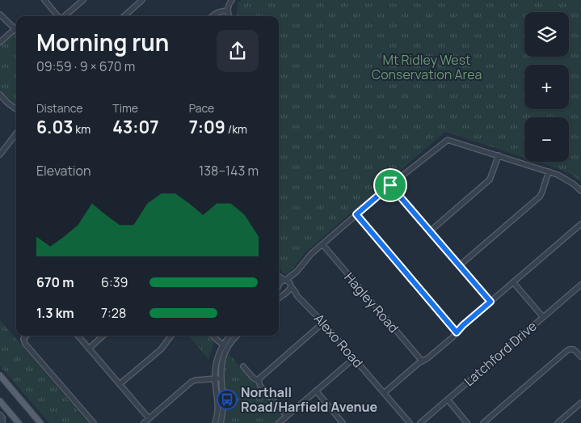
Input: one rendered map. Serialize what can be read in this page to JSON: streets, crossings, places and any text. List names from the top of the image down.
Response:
{
  "streets": {
    "street": ["Hagley Road", "Alexo Road", "Latchford Drive"]
  },
  "parks": ["Mt Ridley West Conservation Area"],
  "places": {
    "bus stop": ["Northall Road/Harfield Avenue"]
  },
  "page": {
    "map_buttons": ["+", "−"],
    "heading": ["Morning run", "09:59 · 9 × 670 m"],
    "stats": [
      ["Distance", "6.03 km"],
      ["Time", "43:07"],
      ["Pace", "7:09 /km"]
    ],
    "chart": ["Elevation", "138–143 m"],
    "list": [
      {
        "name": "670 m",
        "note": "6:39"
      },
      {
        "name": "1.3 km",
        "note": "7:28"
      }
    ]
  }
}
